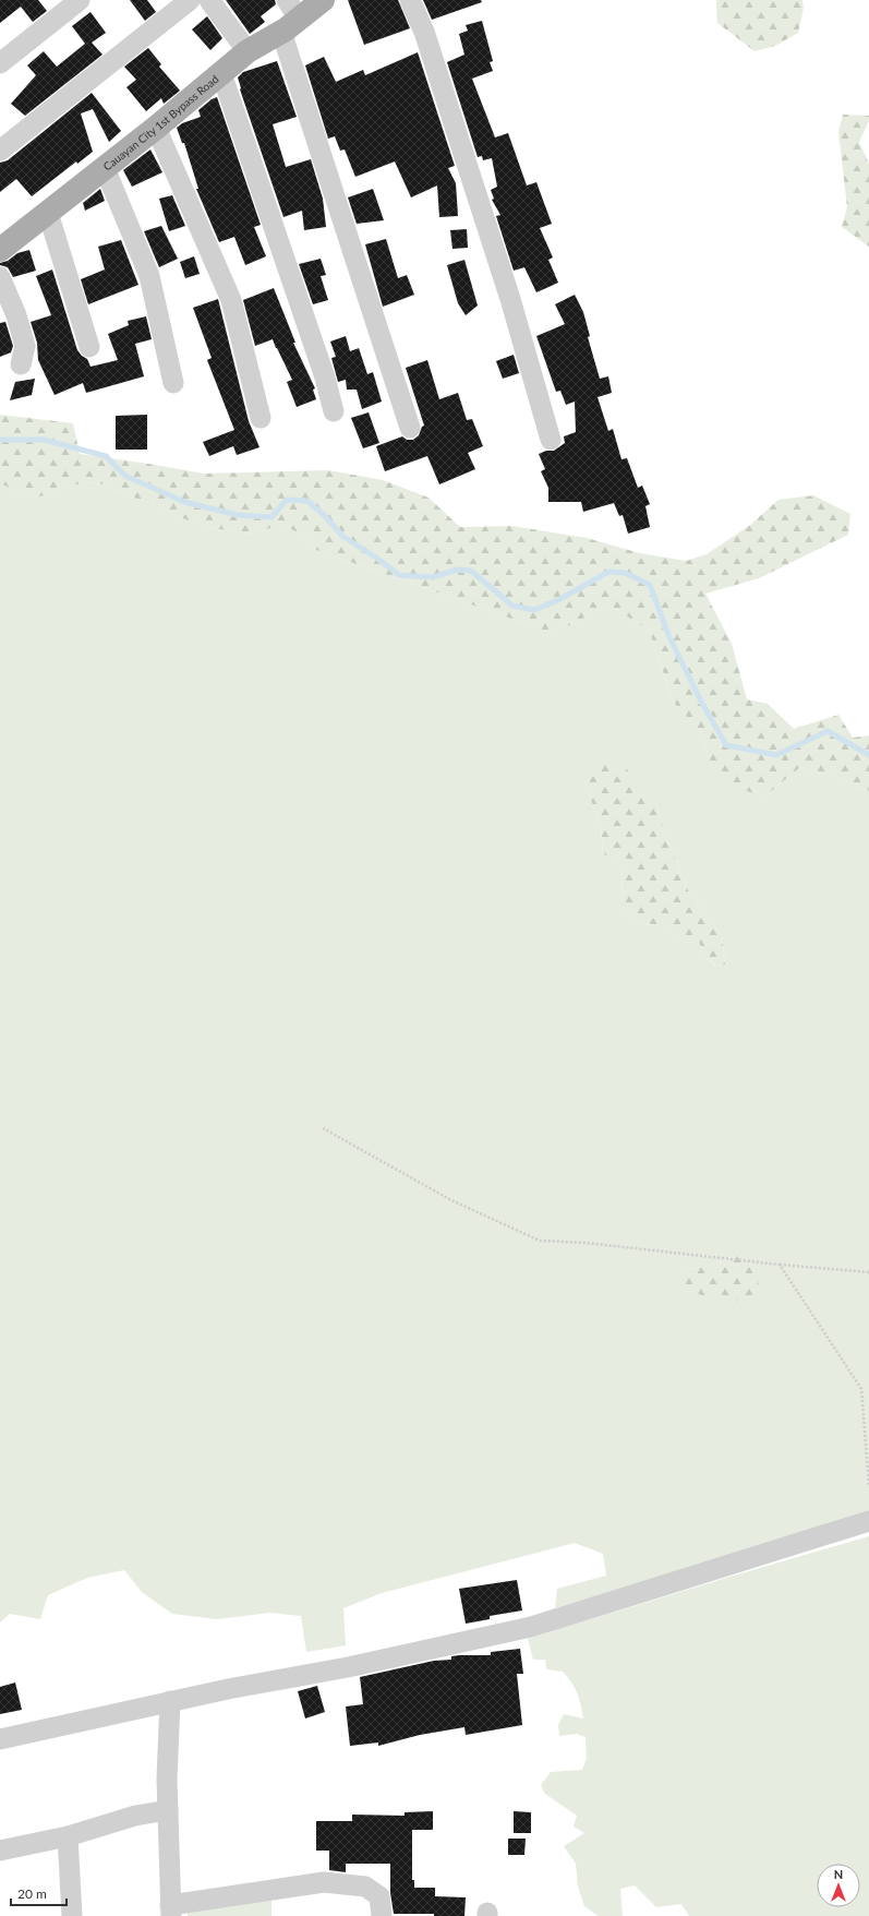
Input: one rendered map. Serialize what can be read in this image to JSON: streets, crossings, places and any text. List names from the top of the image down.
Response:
{
  "streets": {
    "main road": ["Cauayan City 1st Bypass Road"]
  },
  "scale_bar": "20 m",
  "north": "top"
}
